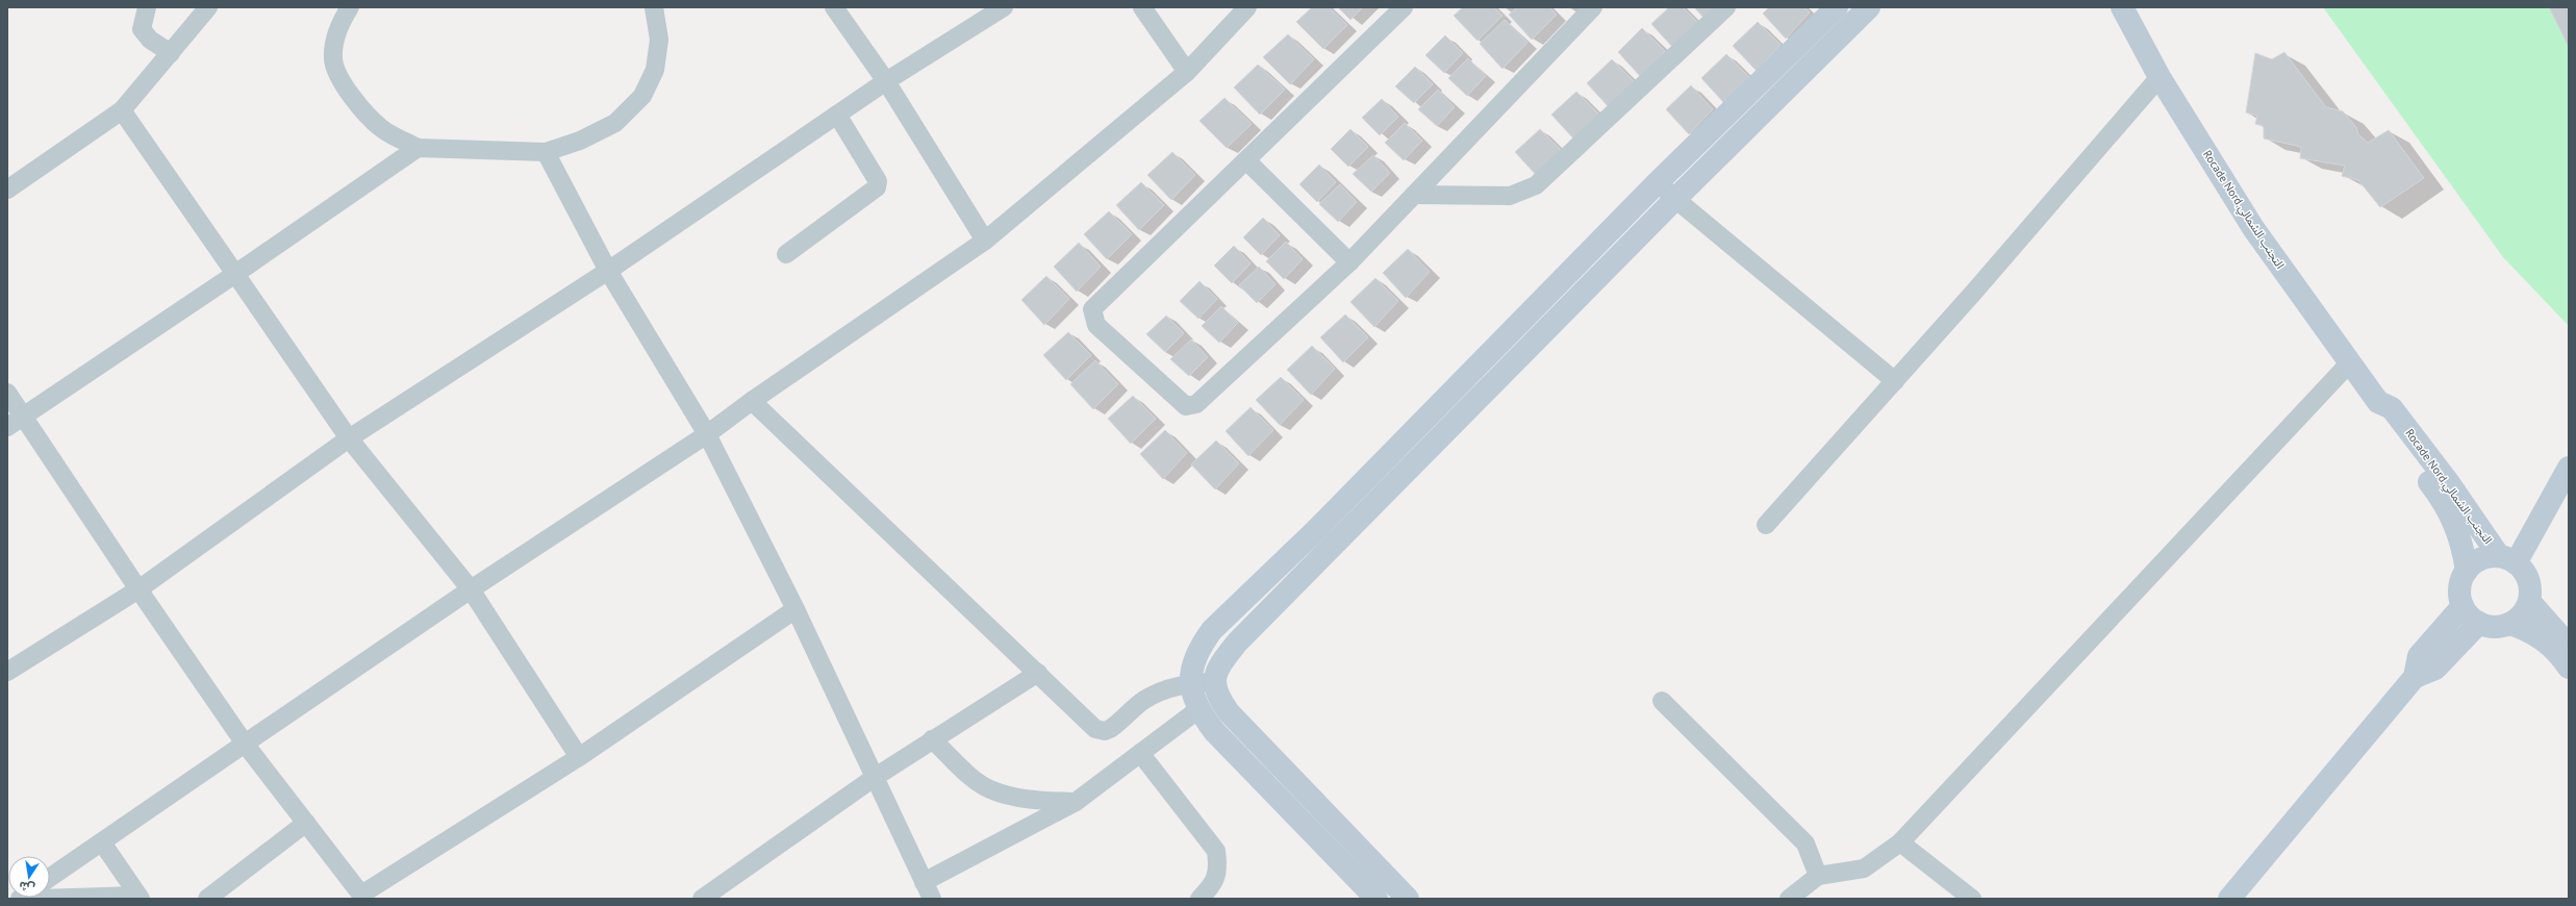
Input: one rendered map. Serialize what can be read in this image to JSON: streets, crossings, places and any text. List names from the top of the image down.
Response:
{
  "streets": {
    "street": ["Rocade Nord,التجنب الشمالي"]
  },
  "north": "bottom"
}
